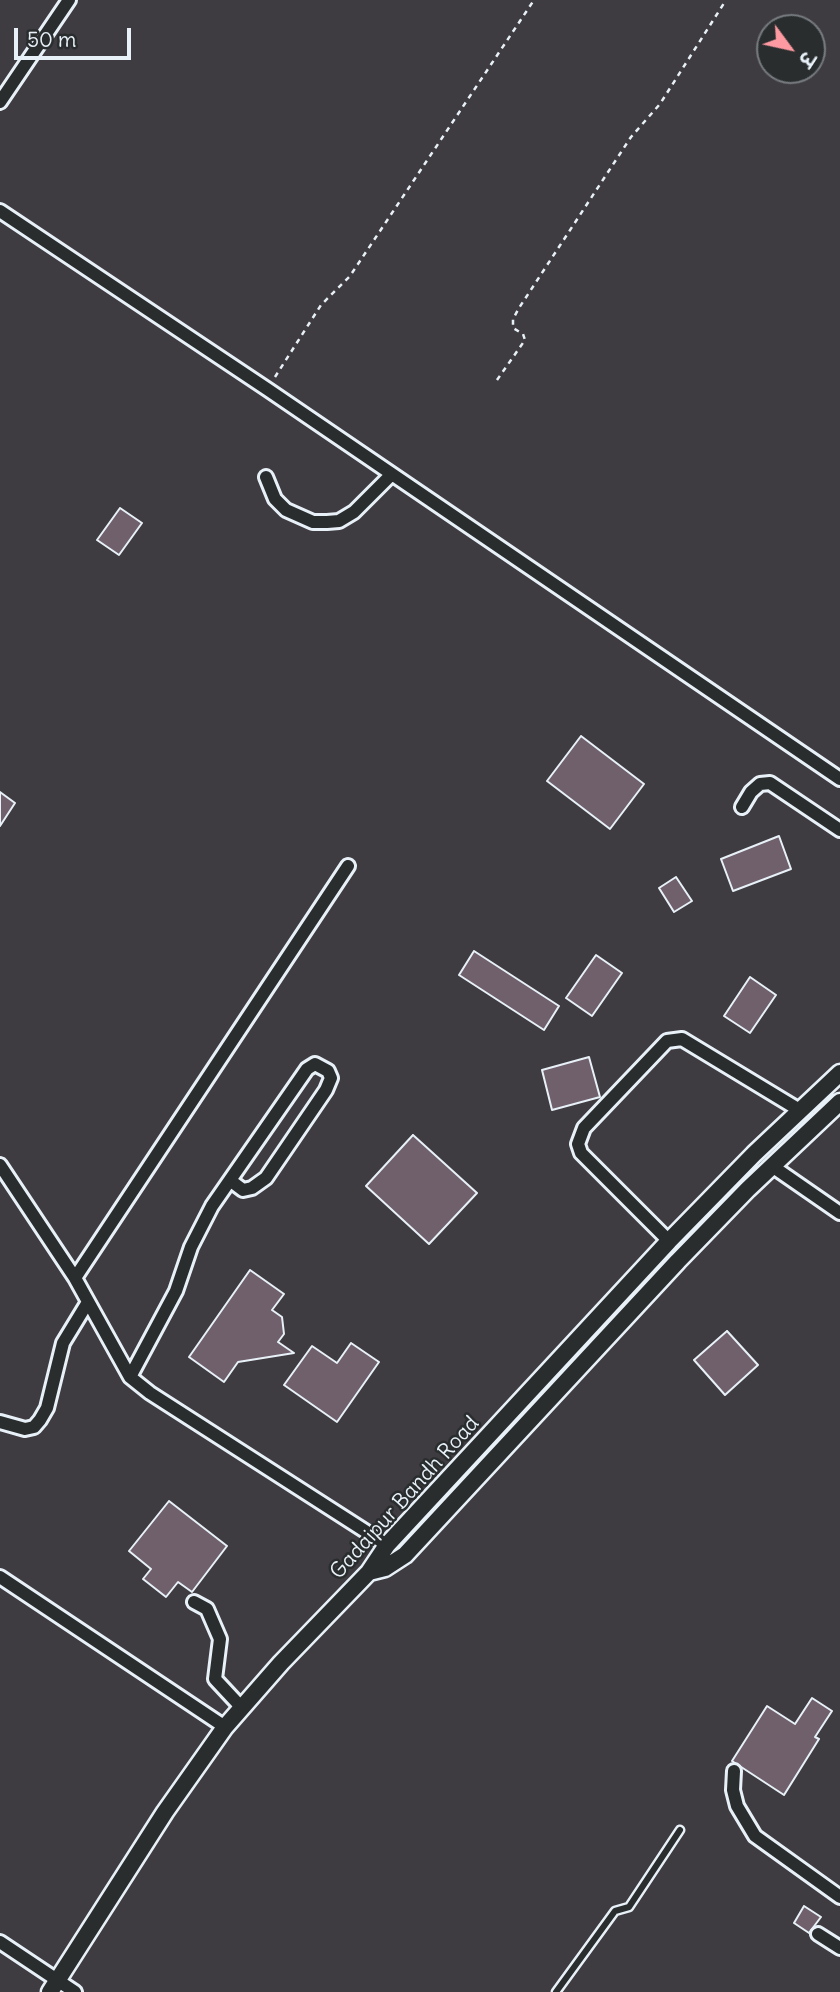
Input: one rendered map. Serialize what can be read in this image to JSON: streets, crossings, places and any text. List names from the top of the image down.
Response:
{
  "streets": {
    "street": ["Gadaipur Bandh Road"]
  },
  "scale_bar": "50 m",
  "north": "bottom right"
}
